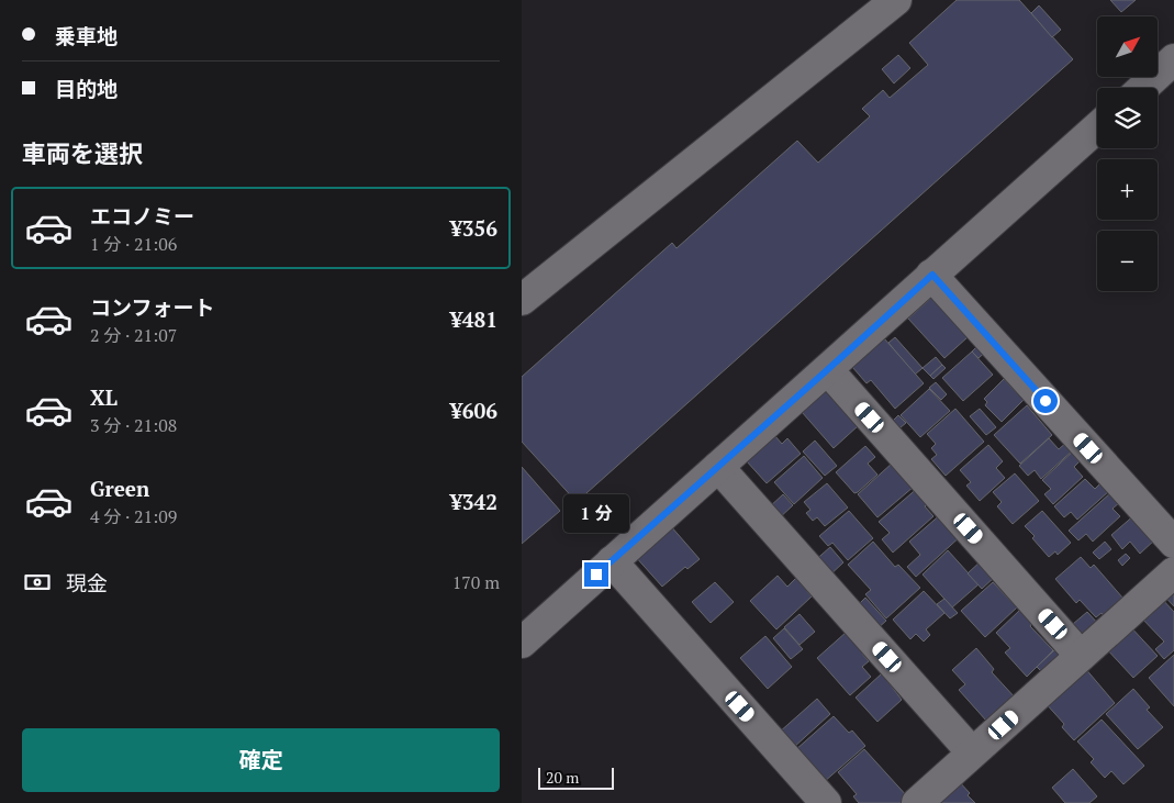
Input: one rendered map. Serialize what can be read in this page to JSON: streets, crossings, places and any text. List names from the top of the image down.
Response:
{
  "scale_bar": "20 m",
  "north": "top right",
  "page": {
    "banner": ["乗車地", "目的地"],
    "map_buttons": ["+", "−"],
    "heading": "車両を選択",
    "list": [
      {
        "name": "エコノミー",
        "note": "1 分 · 21:06",
        "value": "¥356"
      },
      {
        "name": "コンフォート",
        "note": "2 分 · 21:07",
        "value": "¥481"
      },
      {
        "name": "XL",
        "note": "3 分 · 21:08",
        "value": "¥606"
      },
      {
        "name": "Green",
        "note": "4 分 · 21:09",
        "value": "¥342"
      }
    ],
    "bubble": "1 分",
    "pay": ["現金", "170 m"],
    "buttons": "確定",
    "scale": "20 m"
  }
}
